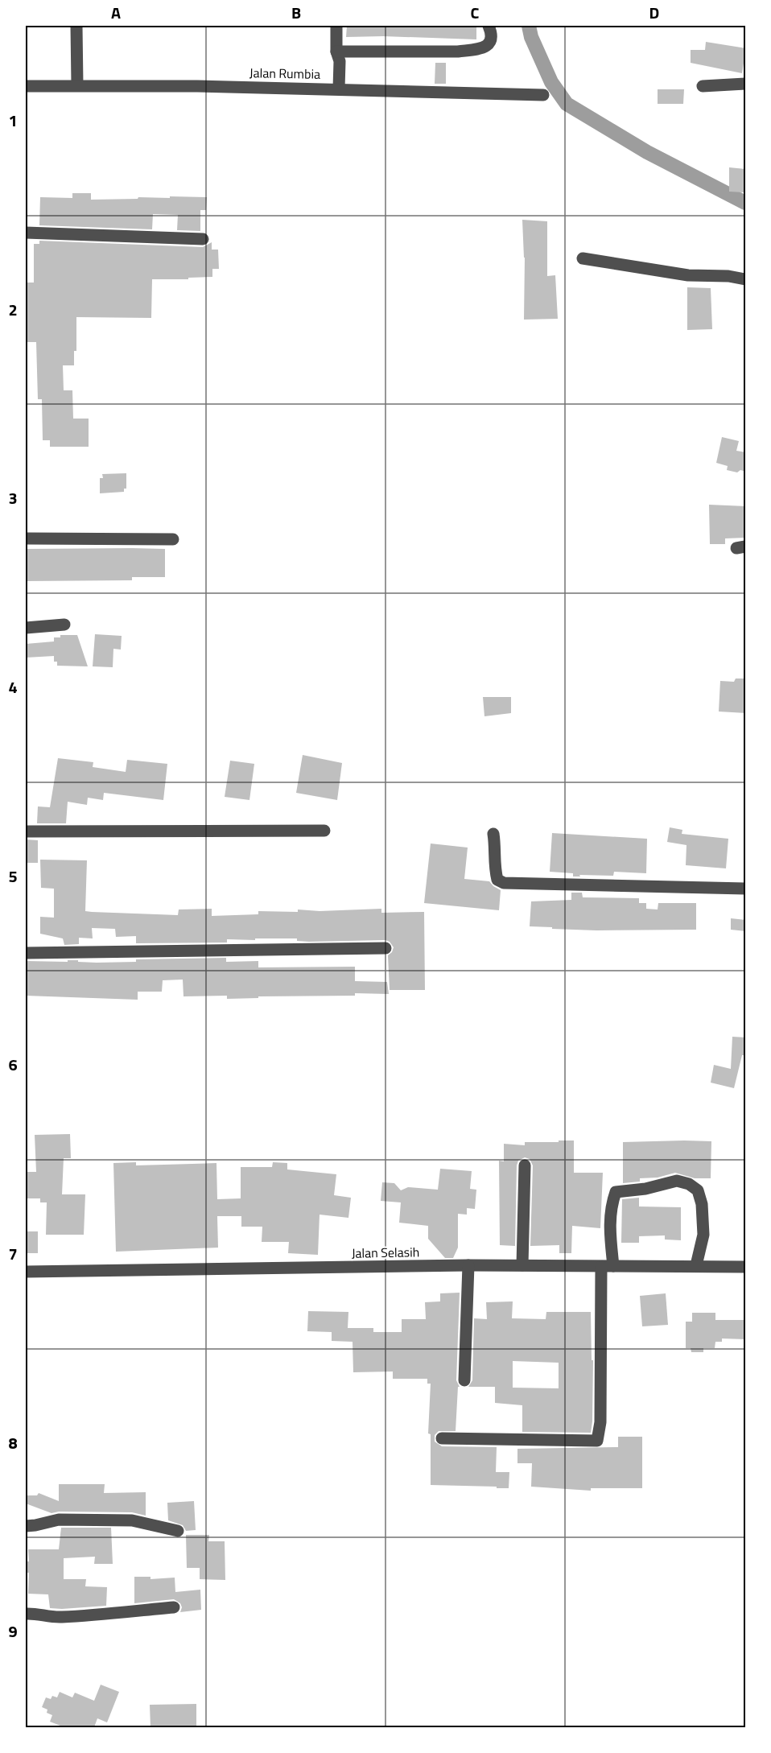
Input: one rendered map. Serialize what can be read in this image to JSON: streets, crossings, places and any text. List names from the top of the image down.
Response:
{
  "streets": {
    "street": ["Jalan Rumbia", "Jalan Selasih"]
  },
  "grid": {
    "columns": [
      "A",
      "B",
      "C",
      "D"
    ],
    "rows": [
      "1",
      "2",
      "3",
      "4",
      "5",
      "6",
      "7",
      "8",
      "9"
    ]
  }
}
